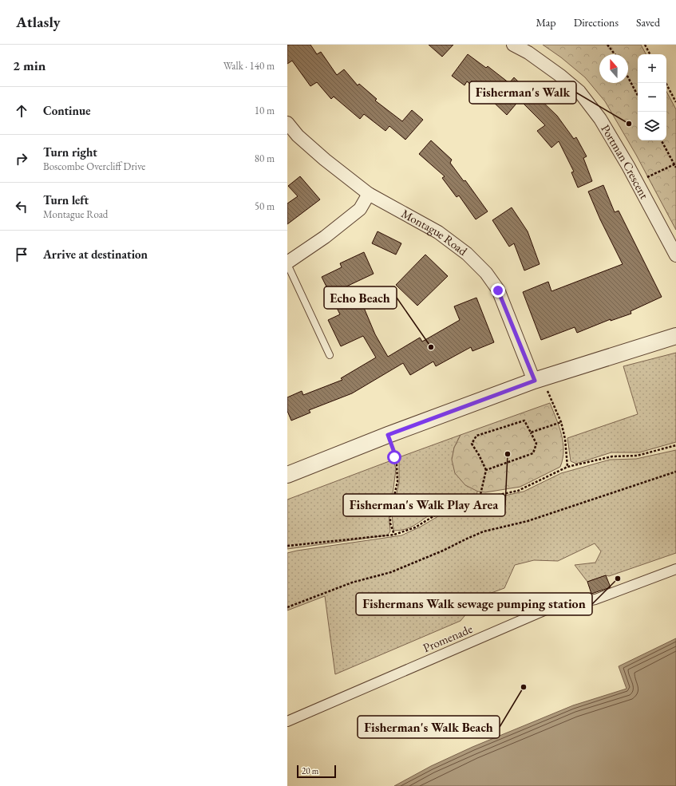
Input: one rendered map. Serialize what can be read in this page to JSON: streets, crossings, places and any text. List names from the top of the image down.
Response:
{
  "streets": {
    "street": ["Portman Crescent", "Montague Road", "Promenade"]
  },
  "places": [
    "Fisherman's Walk",
    "Echo Beach",
    "Fisherman's Walk Play Area",
    "Fishermans Walk sewage pumping station",
    "Fisherman's Walk Beach"
  ],
  "scale_bar": "20 m",
  "north": "top",
  "page": {
    "header": "Atlasly",
    "nav": ["Map", "Directions", "Saved"],
    "heading": ["2 min", "Walk · 140 m"],
    "map_buttons": ["+", "−"],
    "list": [
      ["Continue", "10 m"],
      ["Turn right", "Boscombe Overcliff Drive", "80 m"],
      ["Turn left", "Montague Road", "50 m"],
      "Arrive at destination"
    ],
    "scale": "20 m"
  }
}
